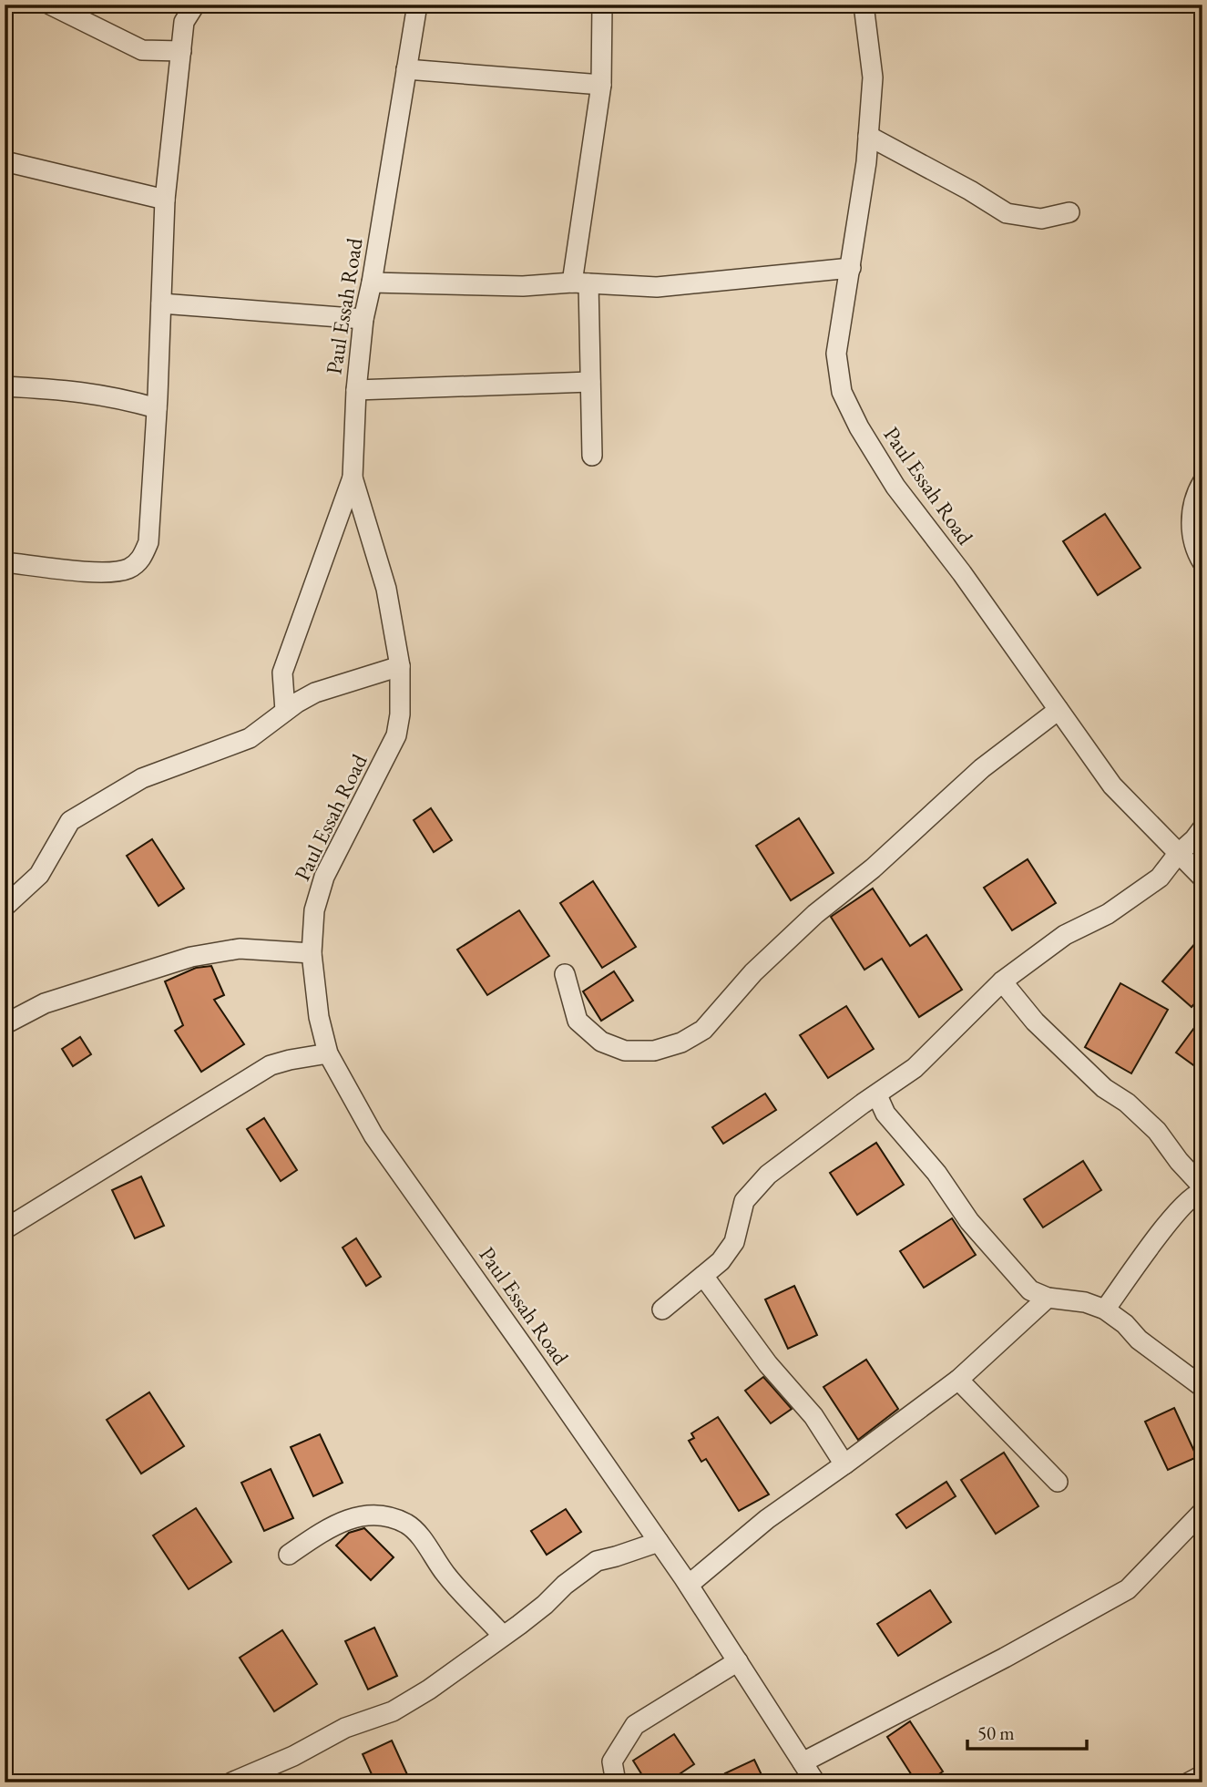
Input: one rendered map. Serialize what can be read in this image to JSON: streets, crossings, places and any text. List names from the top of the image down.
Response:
{
  "streets": {
    "street": ["Paul Essah Road"]
  },
  "scale_bar": "50 m"
}
